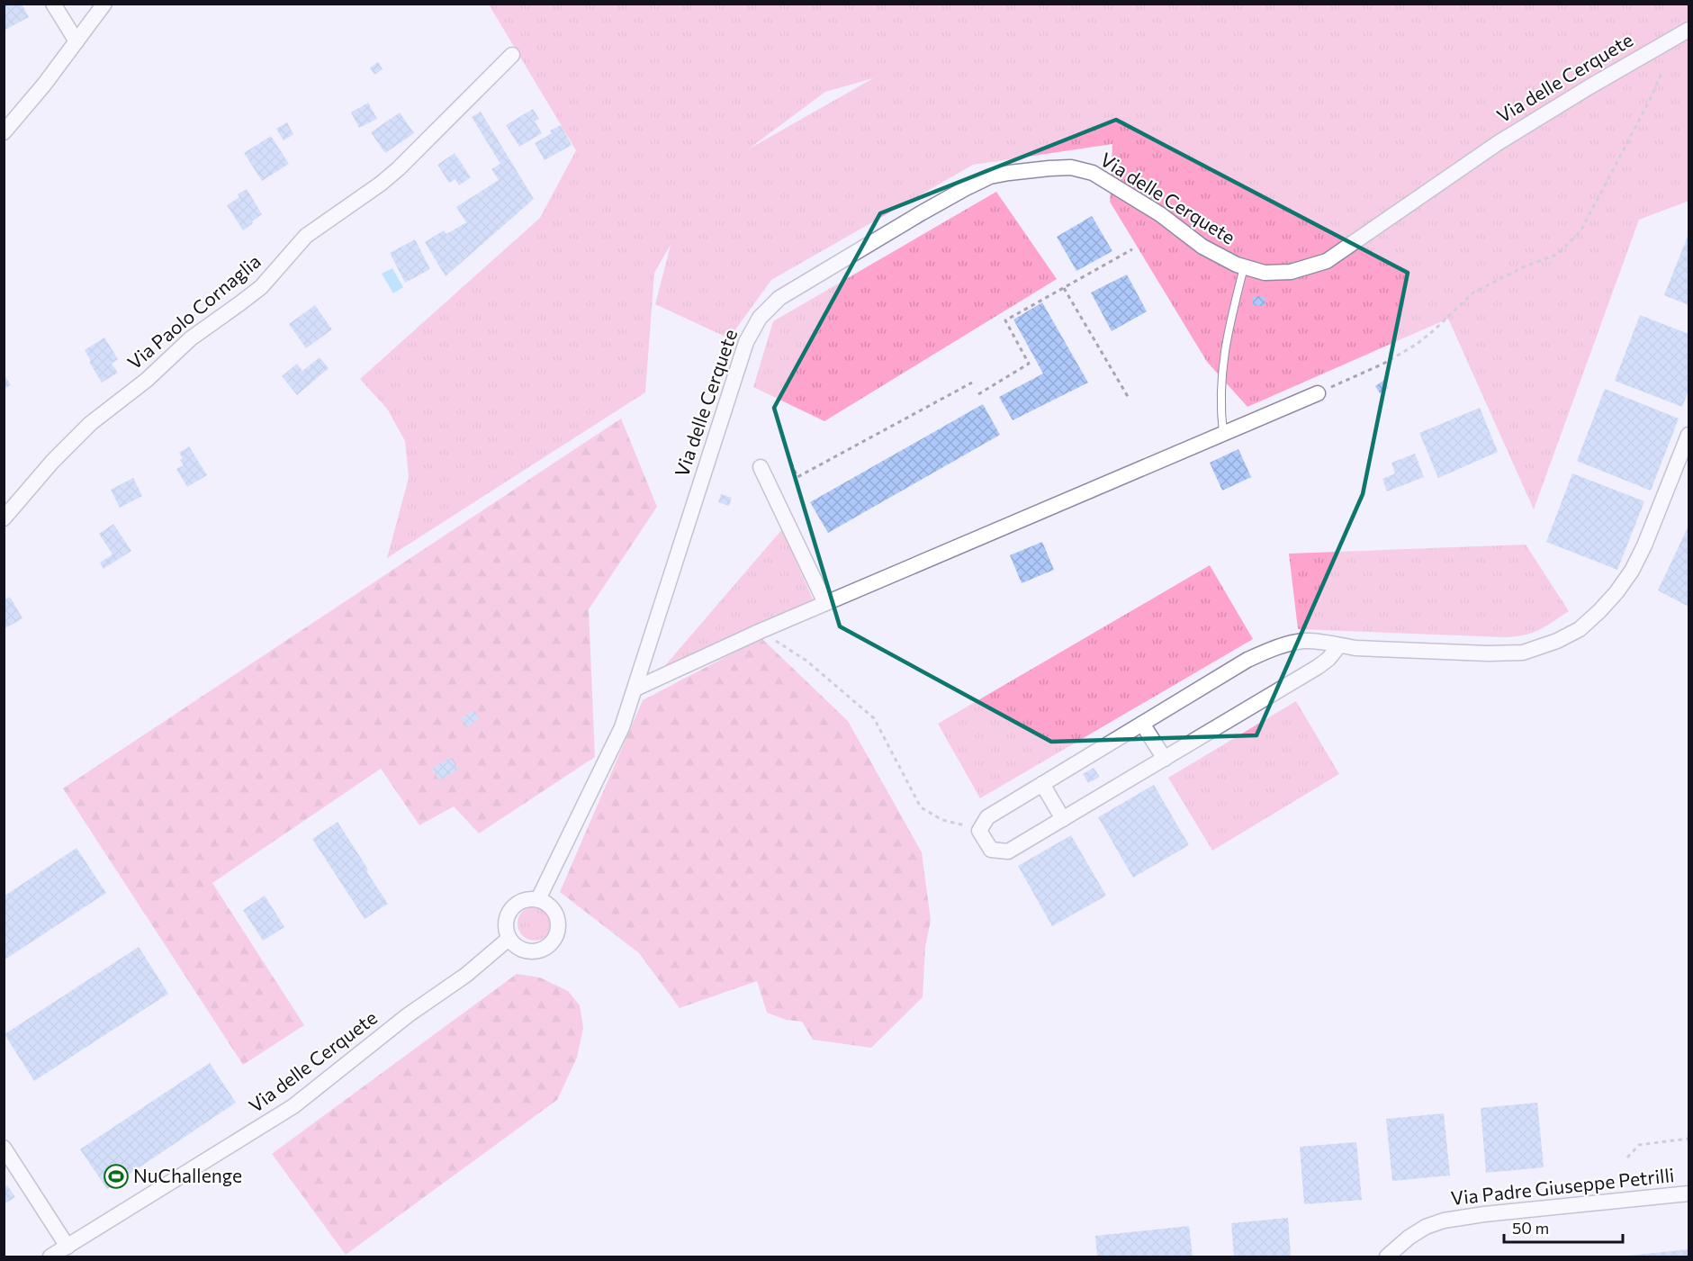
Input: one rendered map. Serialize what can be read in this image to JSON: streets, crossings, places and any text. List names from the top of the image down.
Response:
{
  "streets": {
    "street": ["Via delle Cerquete", "Via Paolo Cornaglia", "Via Padre Giuseppe Petrilli"]
  },
  "places": {
    "sports": ["NuChallenge"]
  },
  "scale_bar": "50 m"
}
